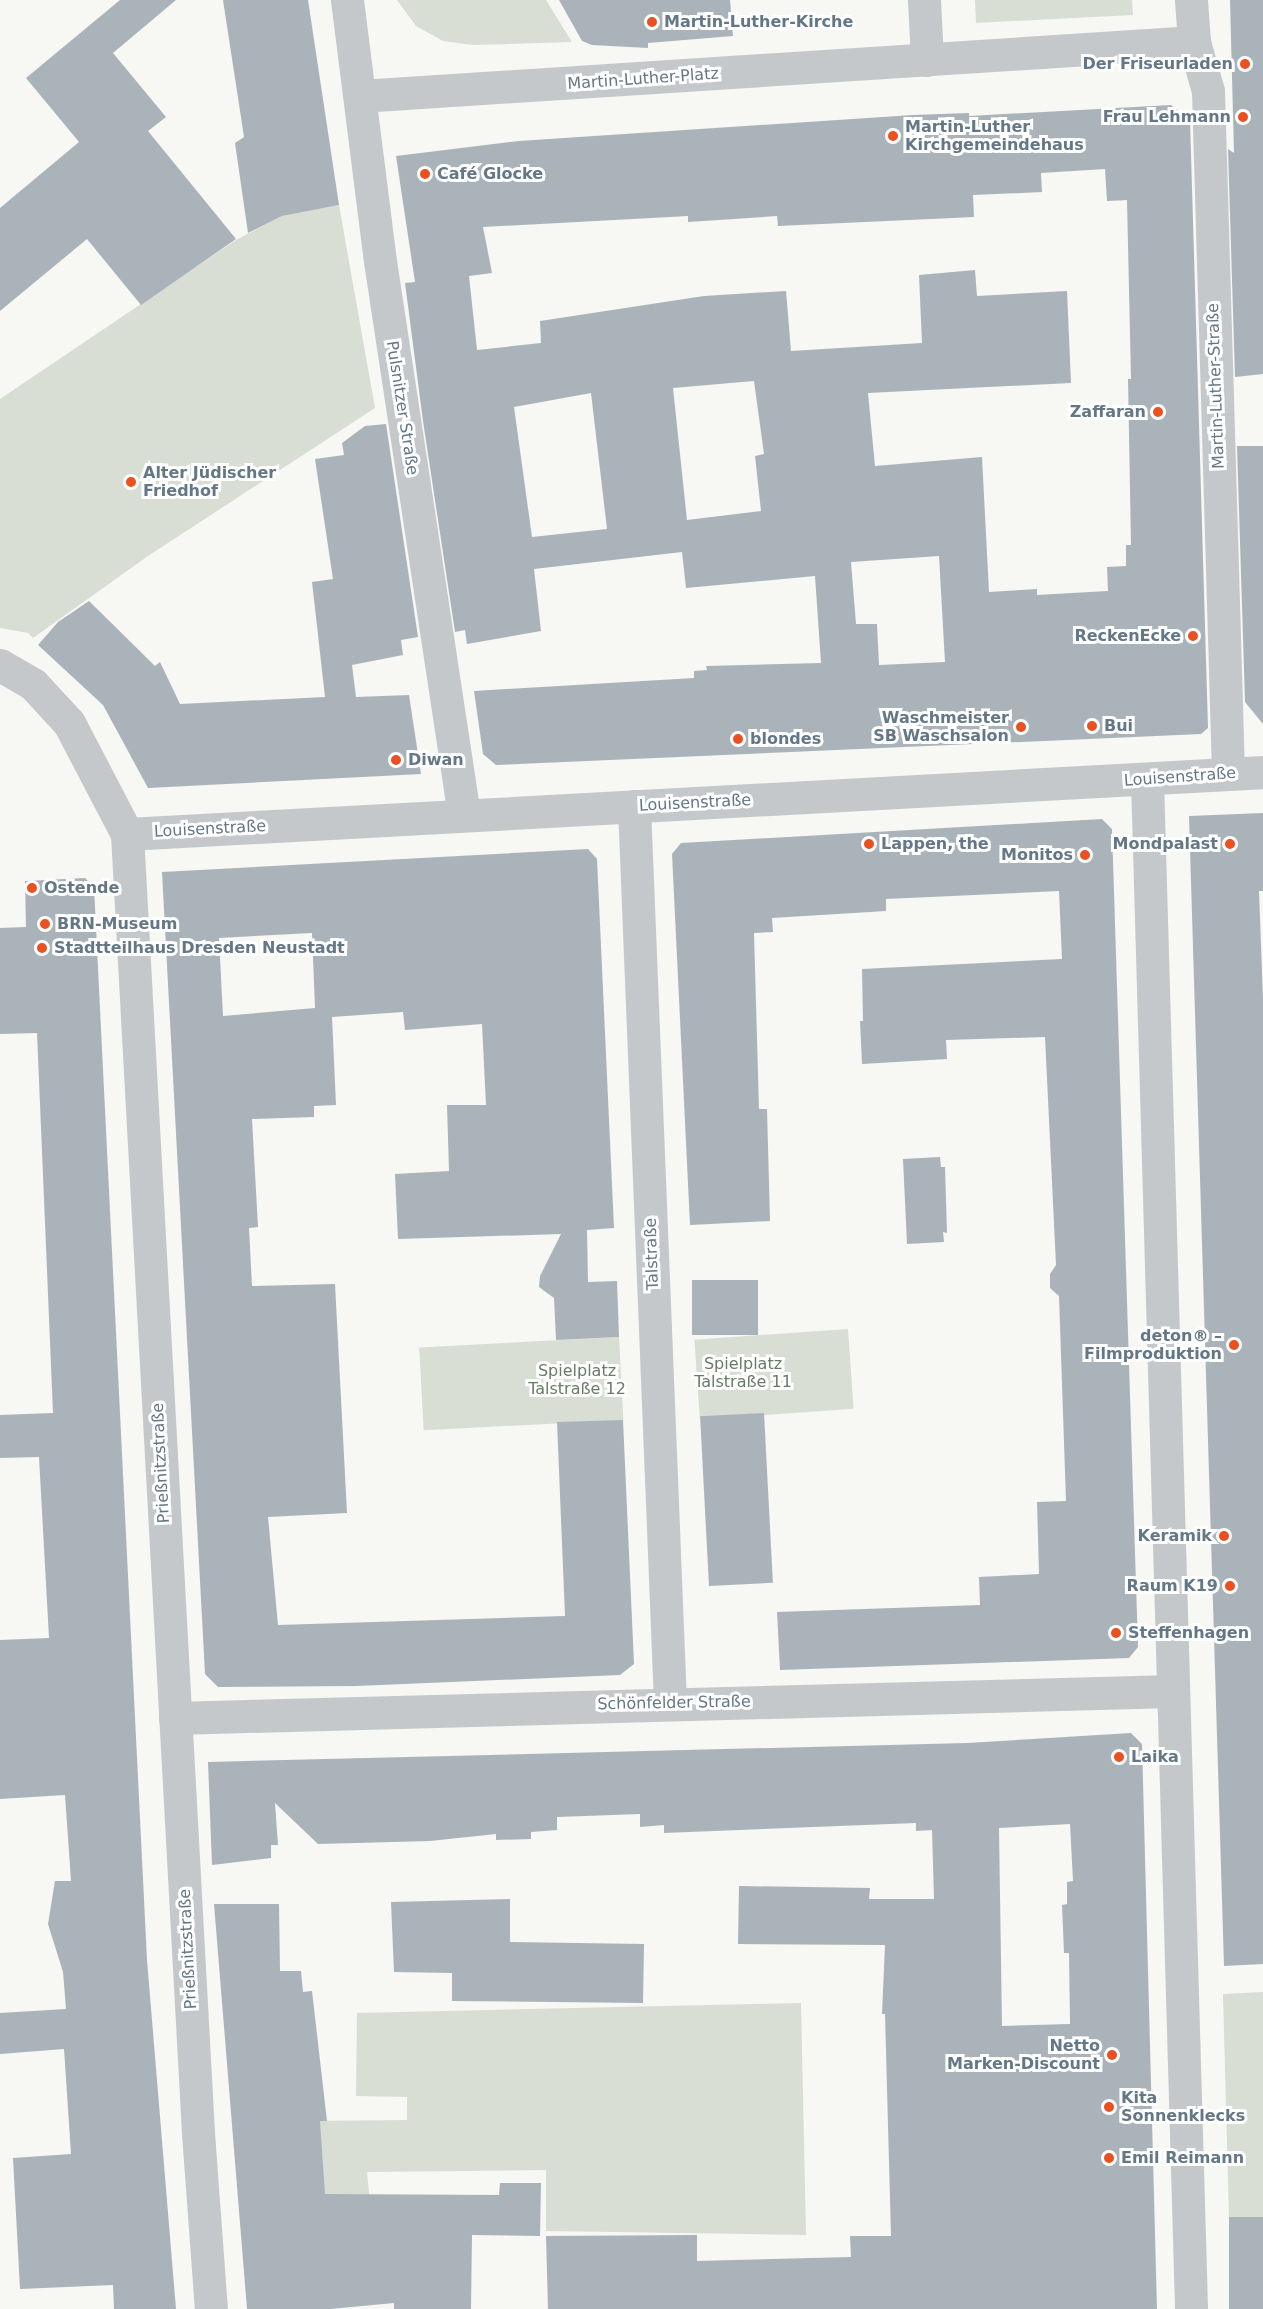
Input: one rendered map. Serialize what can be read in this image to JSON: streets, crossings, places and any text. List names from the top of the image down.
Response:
{
  "streets": {
    "street": [
      "Martin-Luther-Platz",
      "Martin-Luther-Straße",
      "Pulsnitzer Straße",
      "Louisenstraße",
      "Talstraße",
      "Prießnitzstraße",
      "Schönfelder Straße"
    ]
  },
  "crossings": [
    ["Martin-Luther-Platz", "Martin-Luther-Straße"],
    ["Martin-Luther-Platz", "Pulsnitzer Straße"],
    ["Martin-Luther-Straße", "Louisenstraße"],
    ["Pulsnitzer Straße", "Louisenstraße"],
    ["Louisenstraße", "Talstraße"],
    ["Louisenstraße", "Prießnitzstraße"],
    ["Talstraße", "Schönfelder Straße"],
    ["Prießnitzstraße", "Schönfelder Straße"]
  ],
  "parks": ["Spielplatz Talstraße 11", "Spielplatz Talstraße 12"],
  "places": [
    "Martin-Luther-Kirche",
    "Der Friseurladen",
    "Frau Lehmann",
    "Martin-Luther Kirchgemeindehaus",
    "Café Glocke",
    "Zaffaran",
    "Alter Jüdischer Friedhof",
    "ReckenEcke",
    "Bui",
    "Waschmeister SB Waschsalon",
    "blondes",
    "Diwan",
    "Lappen, the",
    "Mondpalast",
    "Monitos",
    "Ostende",
    "BRN-Museum",
    "Stadtteilhaus Dresden Neustadt",
    "deton® – Filmproduktion",
    "Keramik",
    "Raum K19",
    "Steffenhagen",
    "Laika",
    "Netto Marken-Discount",
    "Kita Sonnenklecks",
    "Emil Reimann"
  ]
}
